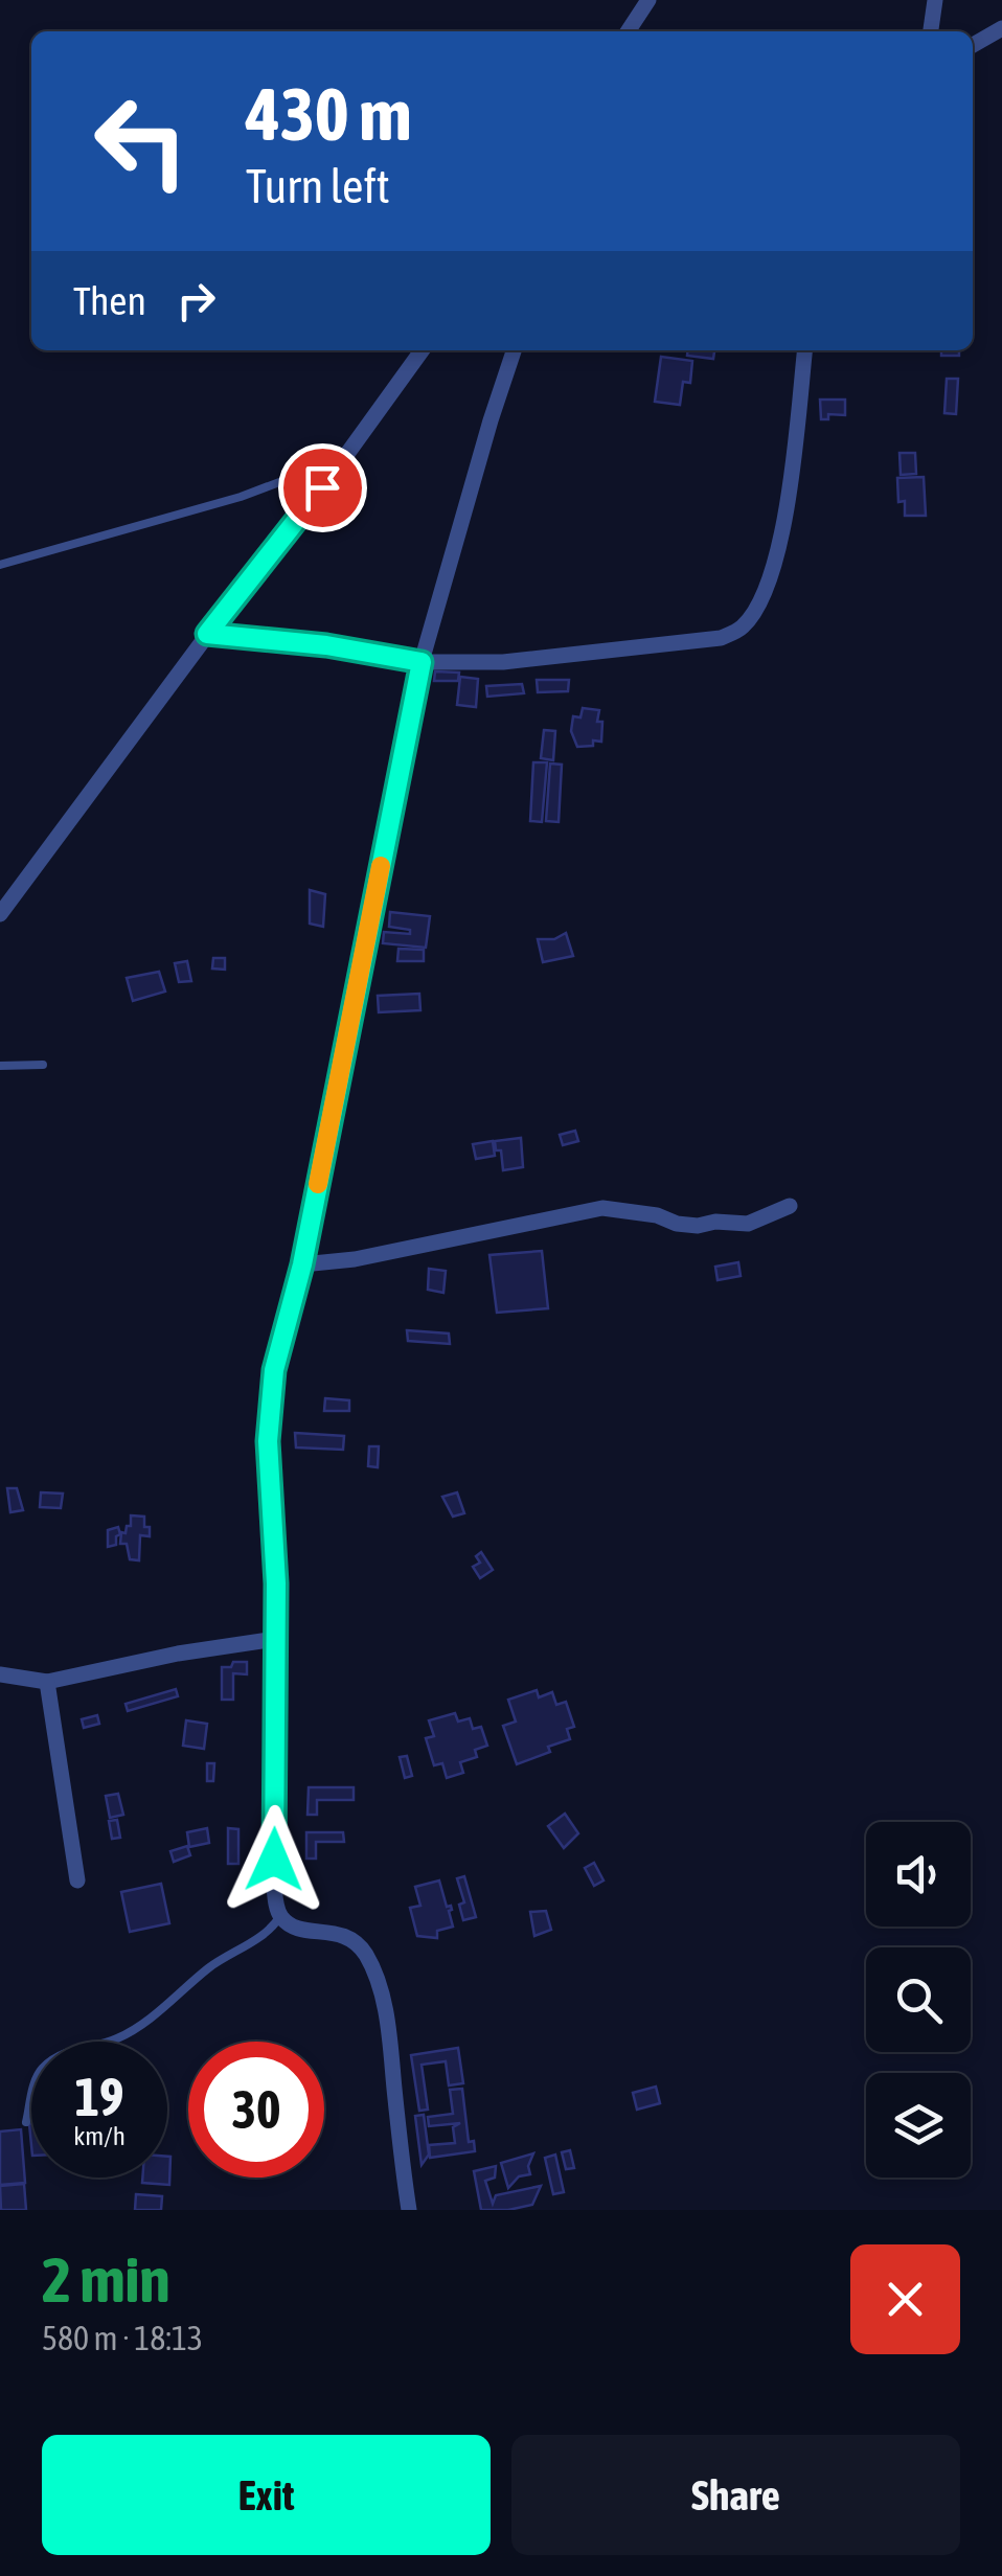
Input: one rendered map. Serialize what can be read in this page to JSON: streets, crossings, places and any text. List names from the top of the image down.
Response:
{
  "page": {
    "turn": ["430 m", "Turn left"],
    "then": "Then",
    "speed": "19 km/h",
    "limit": "30",
    "heading": ["2 min", "580 m · 18:13"],
    "buttons": ["Exit", "Share"]
  }
}
